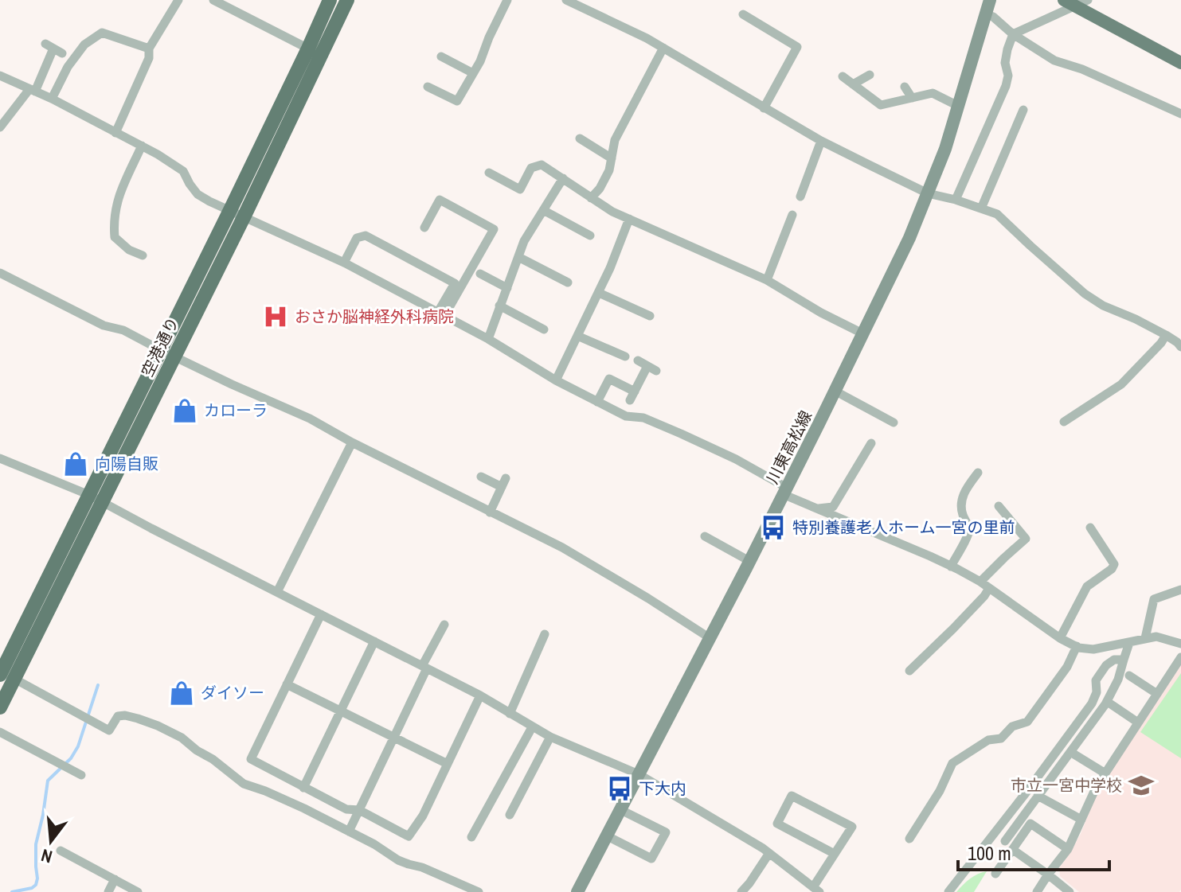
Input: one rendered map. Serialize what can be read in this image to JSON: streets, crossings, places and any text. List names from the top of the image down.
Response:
{
  "streets": {
    "highway": ["空港通り"],
    "main road": ["川東高松線"]
  },
  "places": {
    "hospital": ["おさか脳神経外科病院"],
    "shop": ["カローラ", "向陽自販", "ダイソー"],
    "bus stop": ["特別養護老人ホーム一宮の里前", "下大内"],
    "school or university": ["市立一宮中学校"]
  },
  "scale_bar": "100 m",
  "north": "bottom"
}
